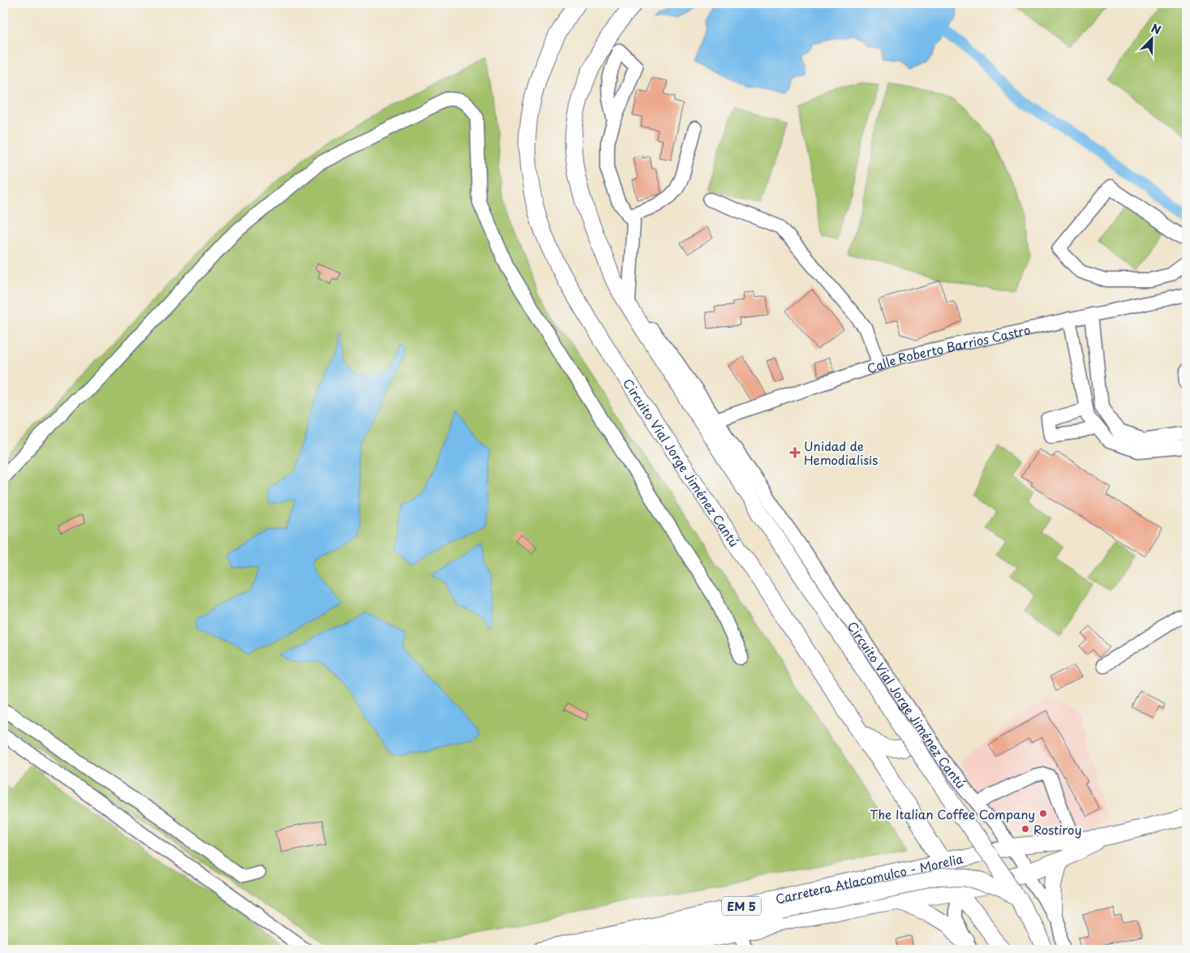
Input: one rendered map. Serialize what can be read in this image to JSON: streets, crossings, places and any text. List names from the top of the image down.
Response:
{
  "streets": {
    "main road": ["Circuito Vial Jorge Jiménez Cantú", "Carretera Atlacomulco - Morelia", "EM 5"],
    "street": ["Calle Roberto Barrios Castro"]
  },
  "crossings": [
    ["Calle Roberto Barrios Castro", "Circuito Vial Jorge Jiménez Cantú"],
    ["Circuito Vial Jorge Jiménez Cantú", "Carretera Atlacomulco - Morelia"]
  ],
  "places": {
    "health": ["Unidad de Hemodialisis"],
    "other": ["The Italian Coffee Company", "Rostiroy"]
  },
  "north": "top right"
}
